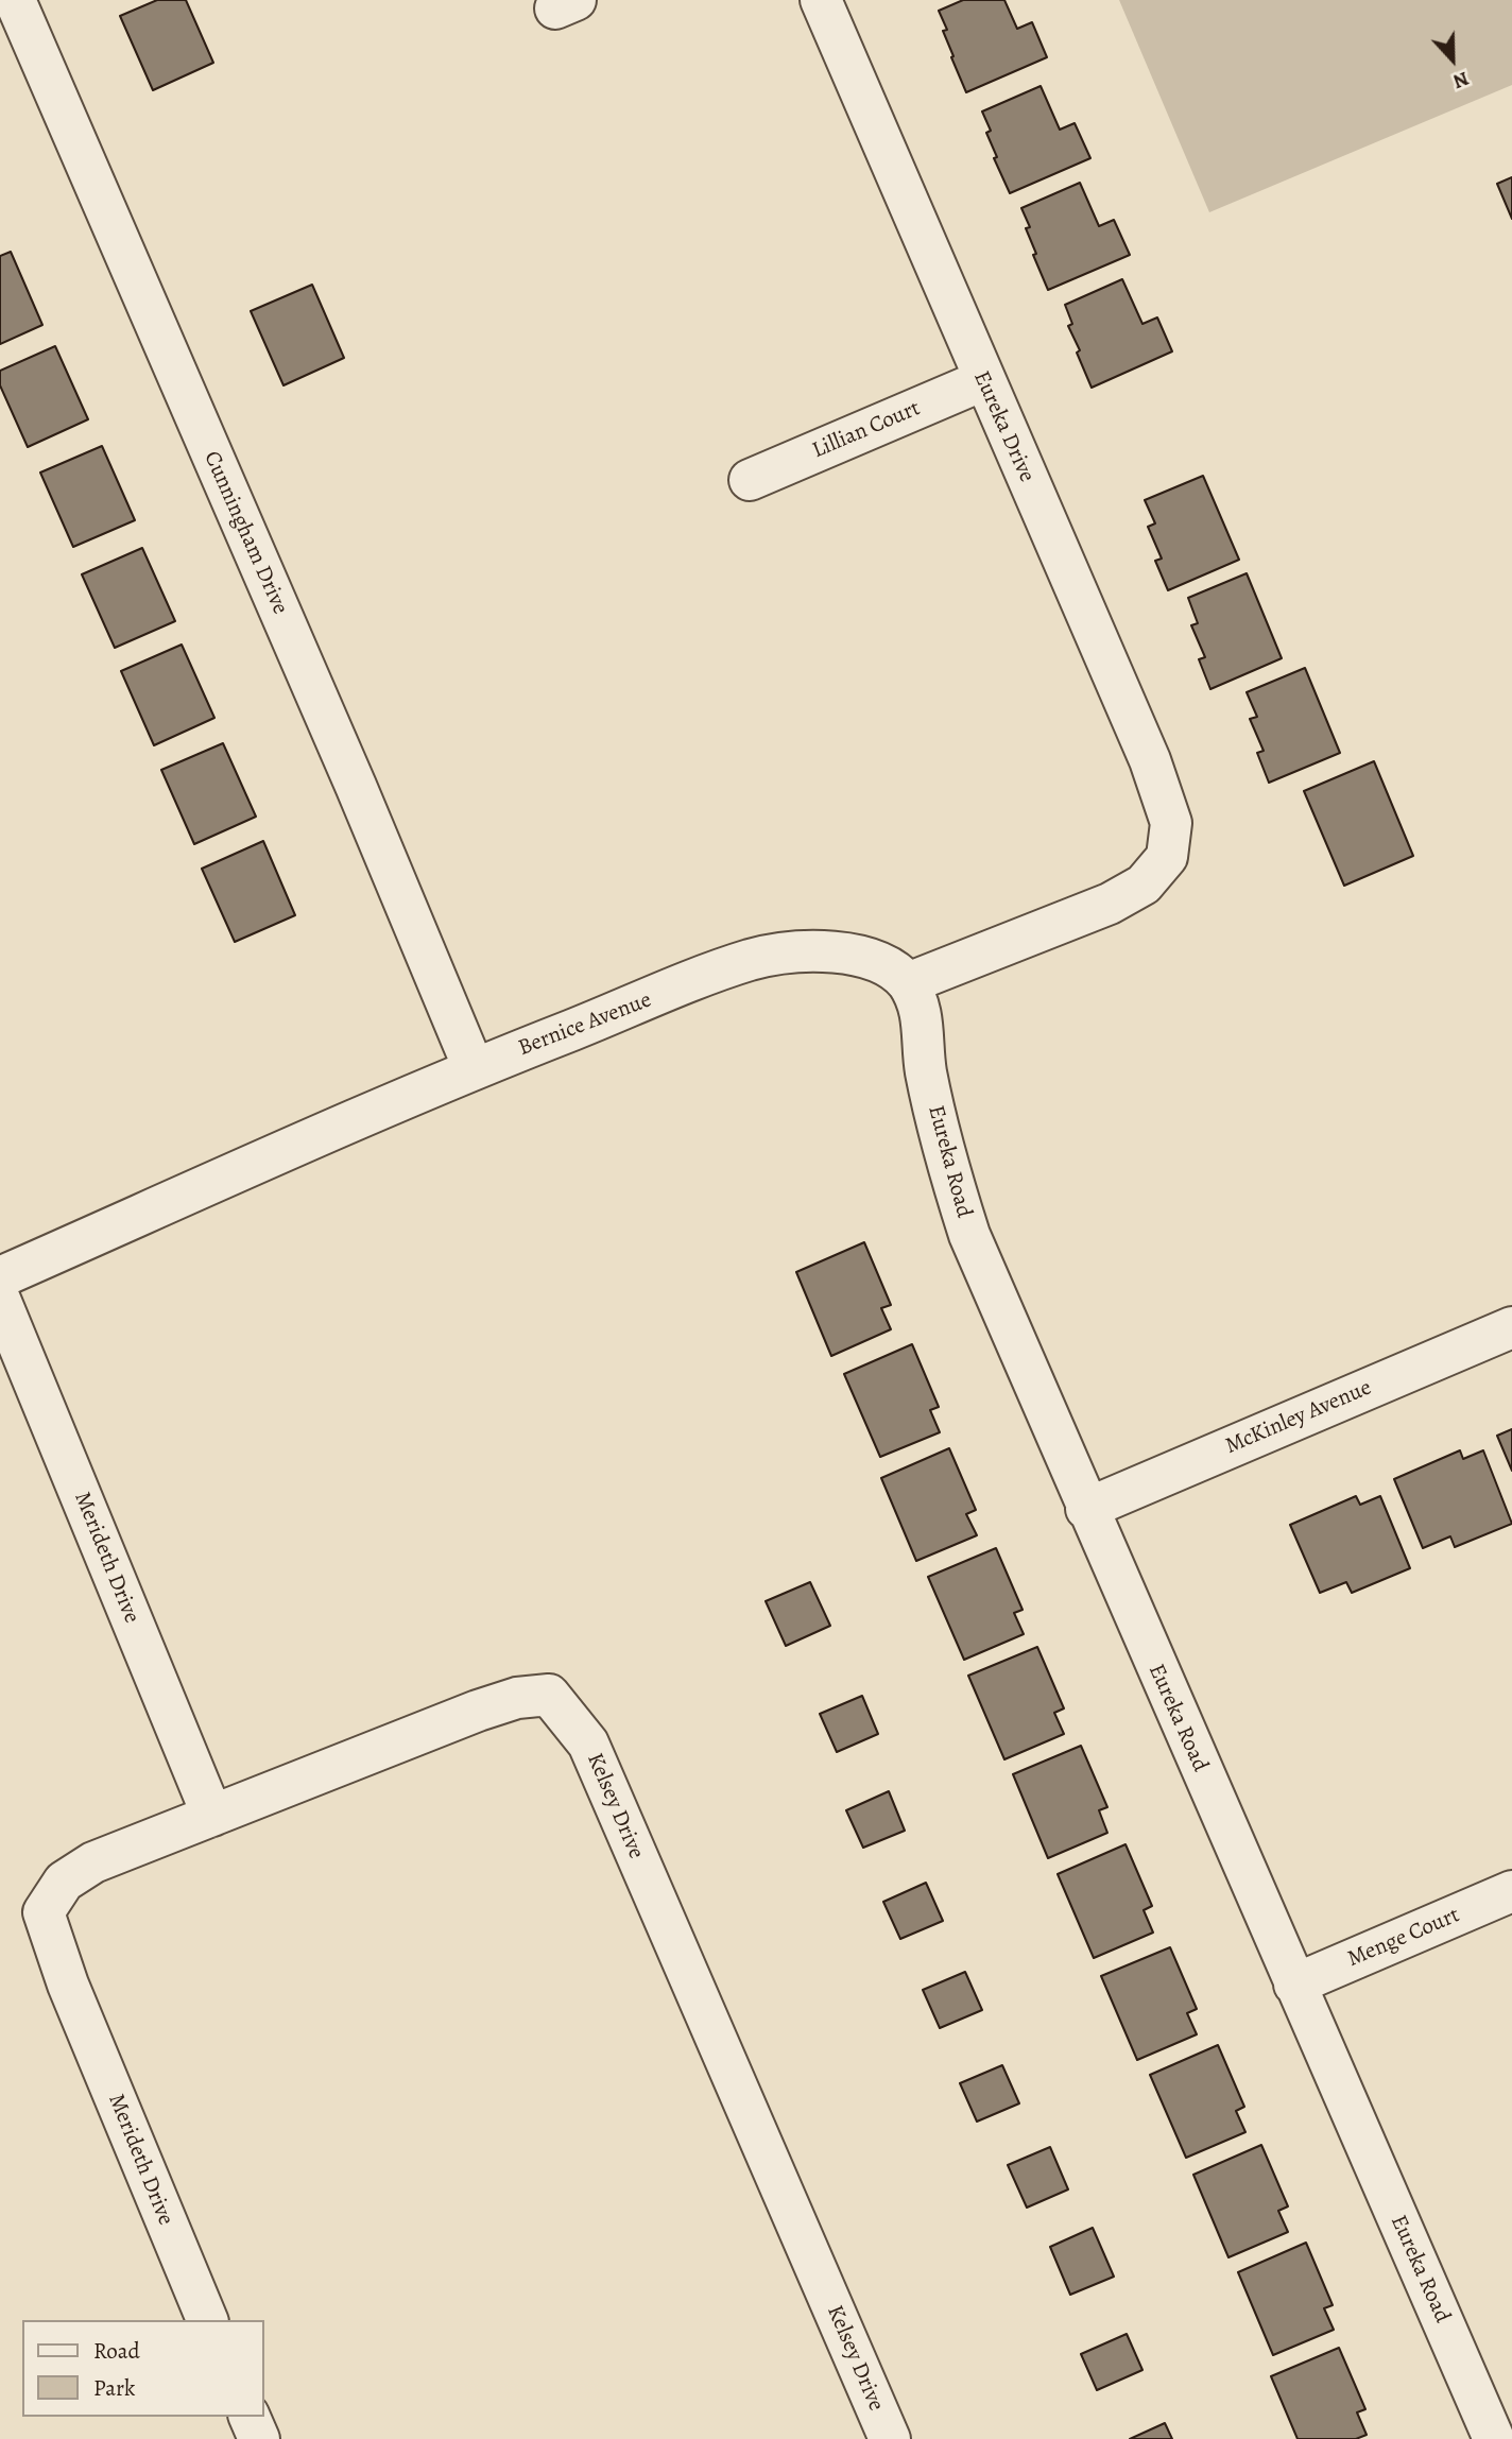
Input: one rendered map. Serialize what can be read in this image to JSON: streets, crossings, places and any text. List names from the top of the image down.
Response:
{
  "streets": {
    "street": [
      "Eureka Drive",
      "Lillian Court",
      "Cunningham Drive",
      "Bernice Avenue",
      "Eureka Road",
      "McKinley Avenue",
      "Merideth Drive",
      "Kelsey Drive",
      "Menge Court"
    ]
  },
  "crossings": [
    ["Eureka Drive", "Lillian Court"],
    ["Eureka Drive", "Bernice Avenue"],
    ["Eureka Drive", "Eureka Road"],
    ["Cunningham Drive", "Bernice Avenue"],
    ["Bernice Avenue", "Eureka Road"],
    ["Eureka Road", "McKinley Avenue"],
    ["Eureka Road", "Menge Court"],
    ["Merideth Drive", "Kelsey Drive"]
  ],
  "legend": ["Road", "Park"],
  "north": "bottom"
}
